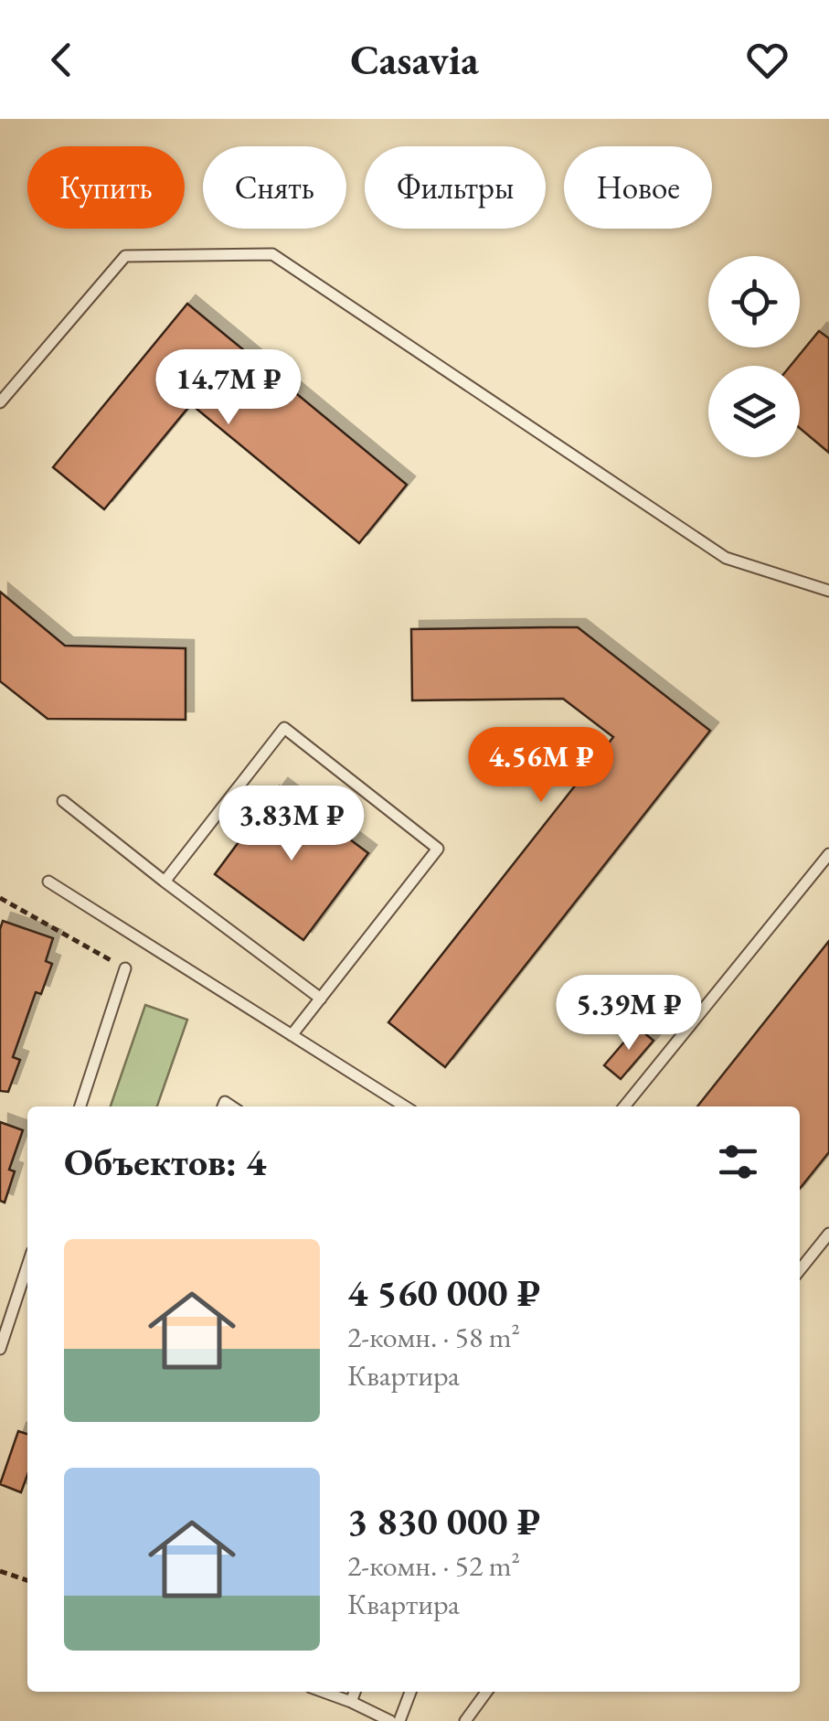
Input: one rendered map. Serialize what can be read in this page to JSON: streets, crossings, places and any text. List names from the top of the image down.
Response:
{
  "page": {
    "header": "Casavia",
    "chip": [
      "Купить",
      "Снять",
      "Фильтры",
      "Новое"
    ],
    "price": [
      "14.7M ₽",
      "4.56M ₽",
      "3.83M ₽",
      "5.39M ₽"
    ],
    "heading": "Объектов: 4",
    "list": [
      {
        "name": "4 560 000 ₽",
        "note": "2-комн. · 58 m² · Квартира"
      },
      {
        "name": "3 830 000 ₽",
        "note": "2-комн. · 52 m² · Квартира"
      }
    ]
  }
}
